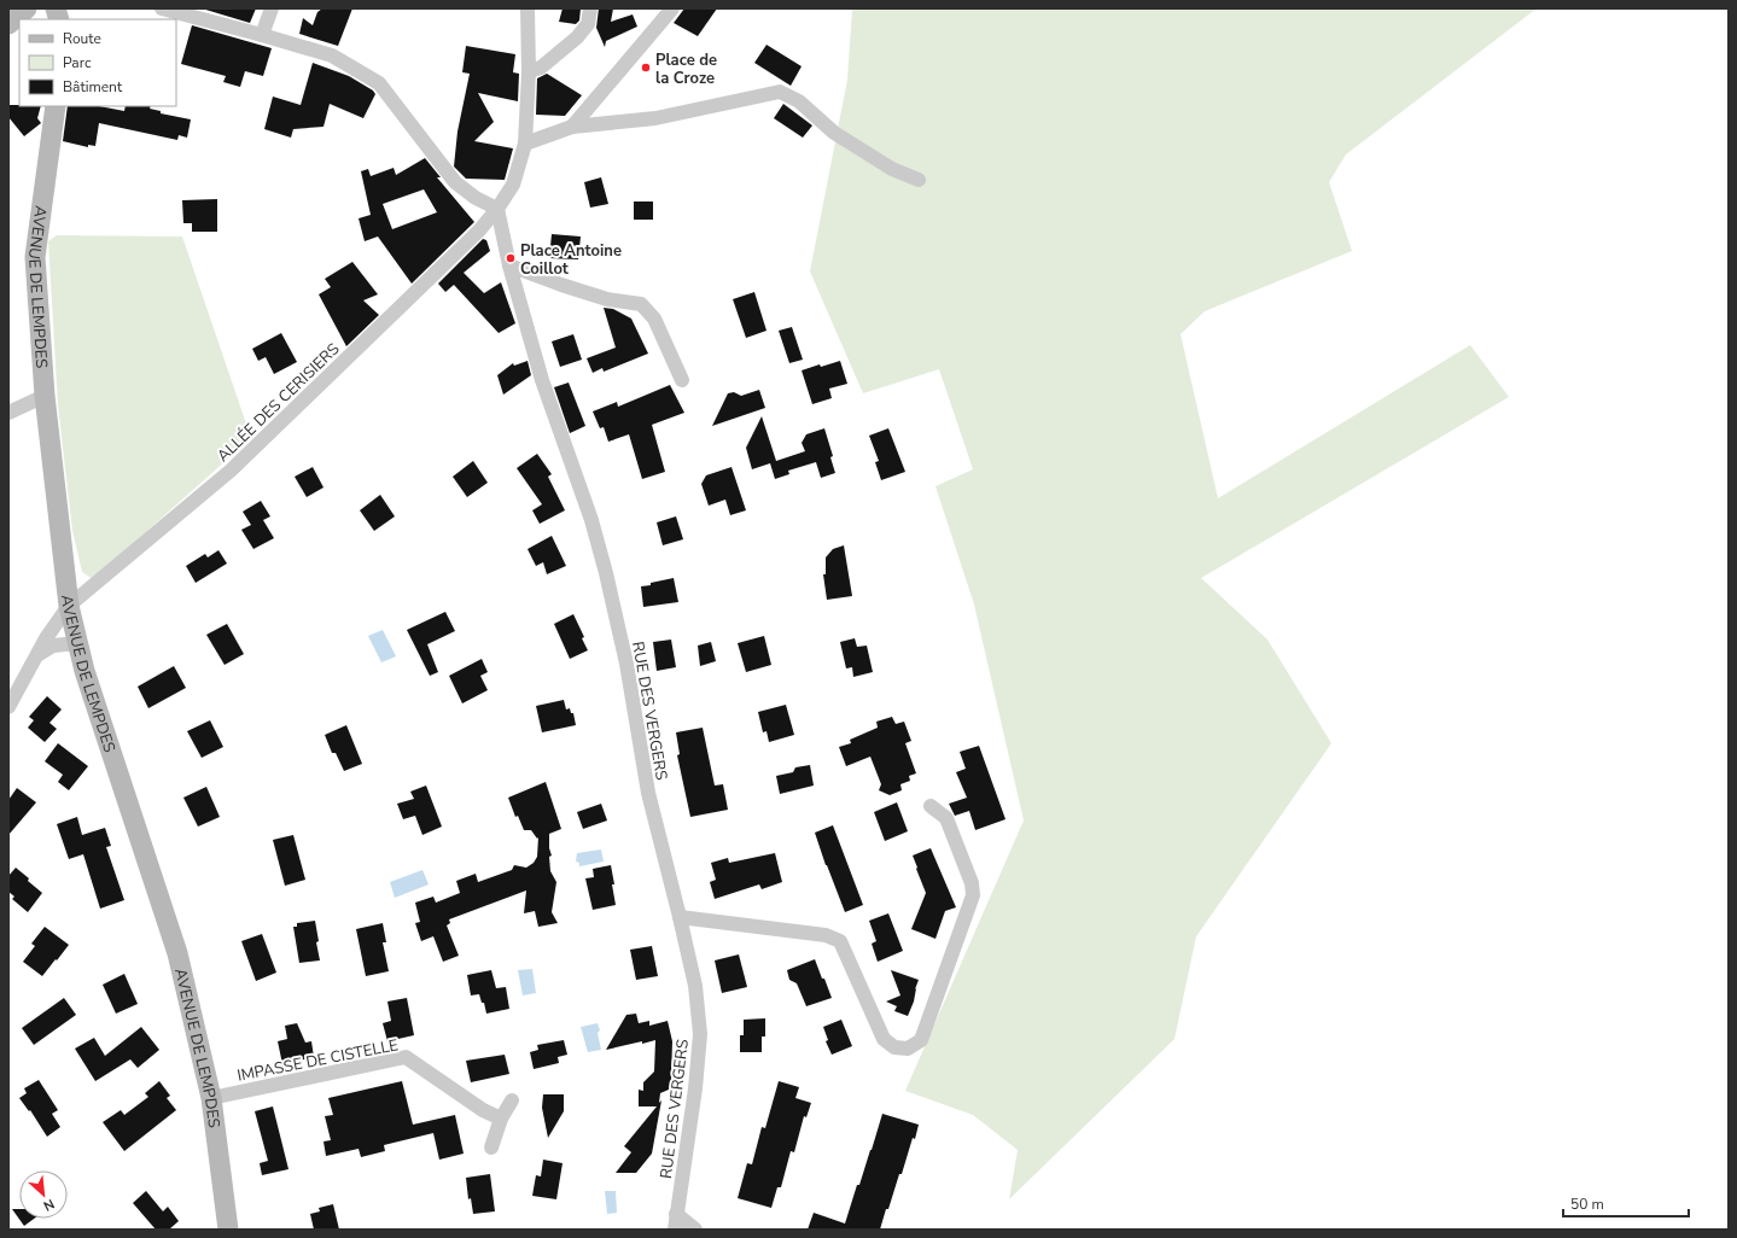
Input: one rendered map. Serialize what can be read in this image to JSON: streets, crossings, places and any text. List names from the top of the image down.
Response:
{
  "streets": {
    "street": [
      "AVENUE DE LEMPDES",
      "ALLÉE DES CERISIERS",
      "RUE DES VERGERS",
      "IMPASSE DE CISTELLE"
    ]
  },
  "crossings": [
    ["AVENUE DE LEMPDES", "ALLÉE DES CERISIERS"],
    ["AVENUE DE LEMPDES", "IMPASSE DE CISTELLE"],
    ["ALLÉE DES CERISIERS", "RUE DES VERGERS"]
  ],
  "places": ["Place de la Croze", "Place Antoine Coillot"],
  "legend": ["Route", "Parc", "Bâtiment"],
  "scale_bar": "50 m",
  "north": "bottom right"
}
